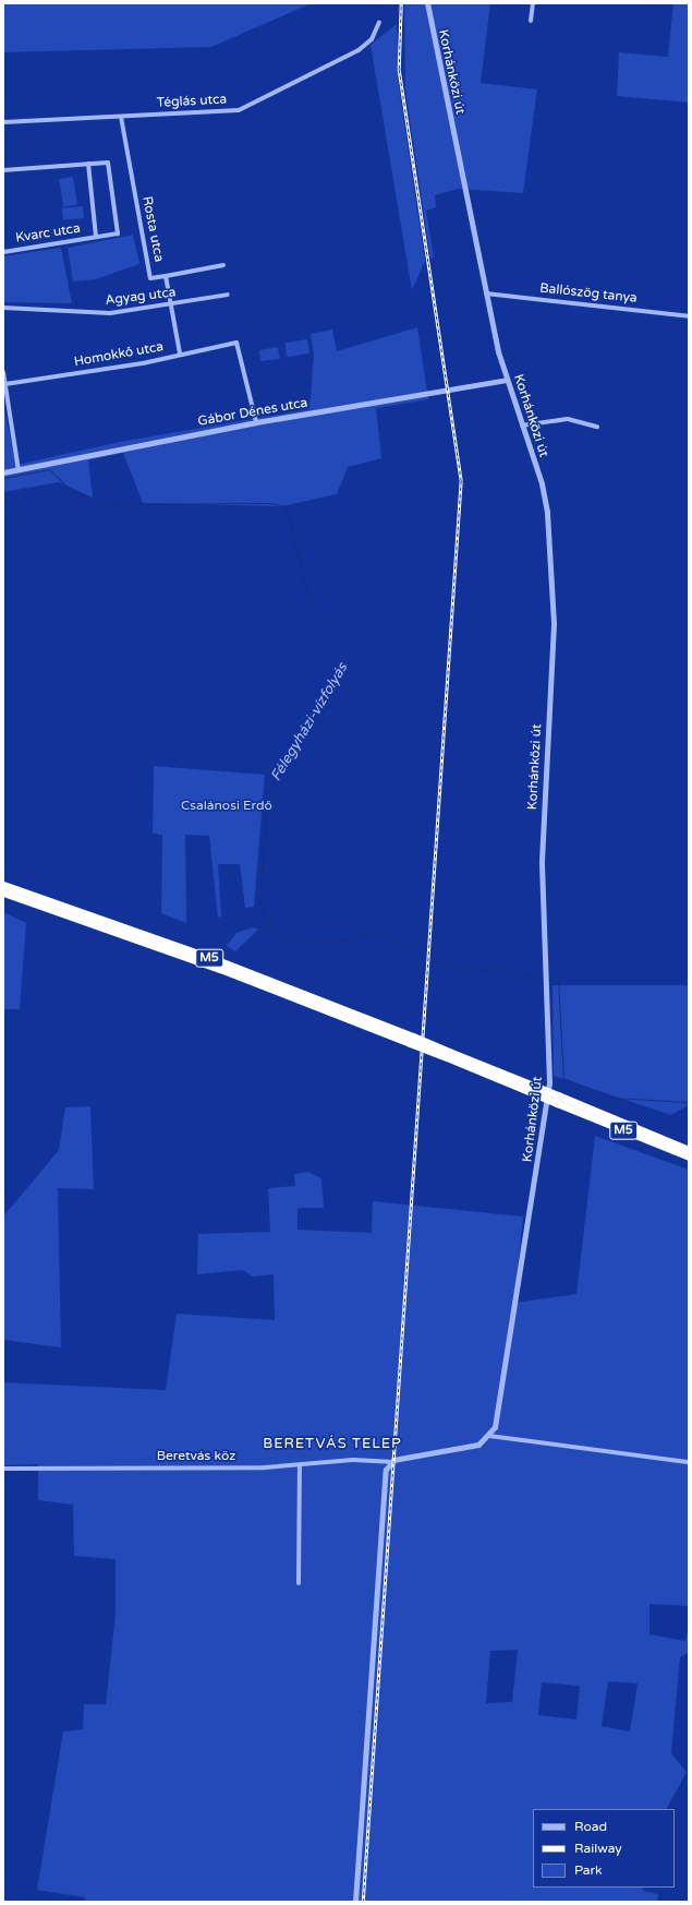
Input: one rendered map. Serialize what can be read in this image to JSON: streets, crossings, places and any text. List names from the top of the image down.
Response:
{
  "streets": {
    "highway": ["M5"],
    "street": [
      "Korhánközi út",
      "Téglás utca",
      "Rosta utca",
      "Kvarc utca",
      "Ballószög tanya",
      "Agyag utca",
      "Homokkő utca",
      "Gábor Dénes utca",
      "Beretvás köz"
    ]
  },
  "crossings": [
    ["Korhánközi út", "Ballószög tanya"],
    ["Korhánközi út", "Gábor Dénes utca"],
    ["Téglás utca", "Rosta utca"],
    ["Rosta utca", "Agyag utca"],
    ["Rosta utca", "Homokkő utca"],
    ["Homokkő utca", "Gábor Dénes utca"]
  ],
  "districts": ["BERETVÁS TELEP"],
  "water": ["Félegyházi-vízfolyás"],
  "parks": ["Csalánosi Erdő"],
  "legend": ["Road", "Railway", "Park"]
}
